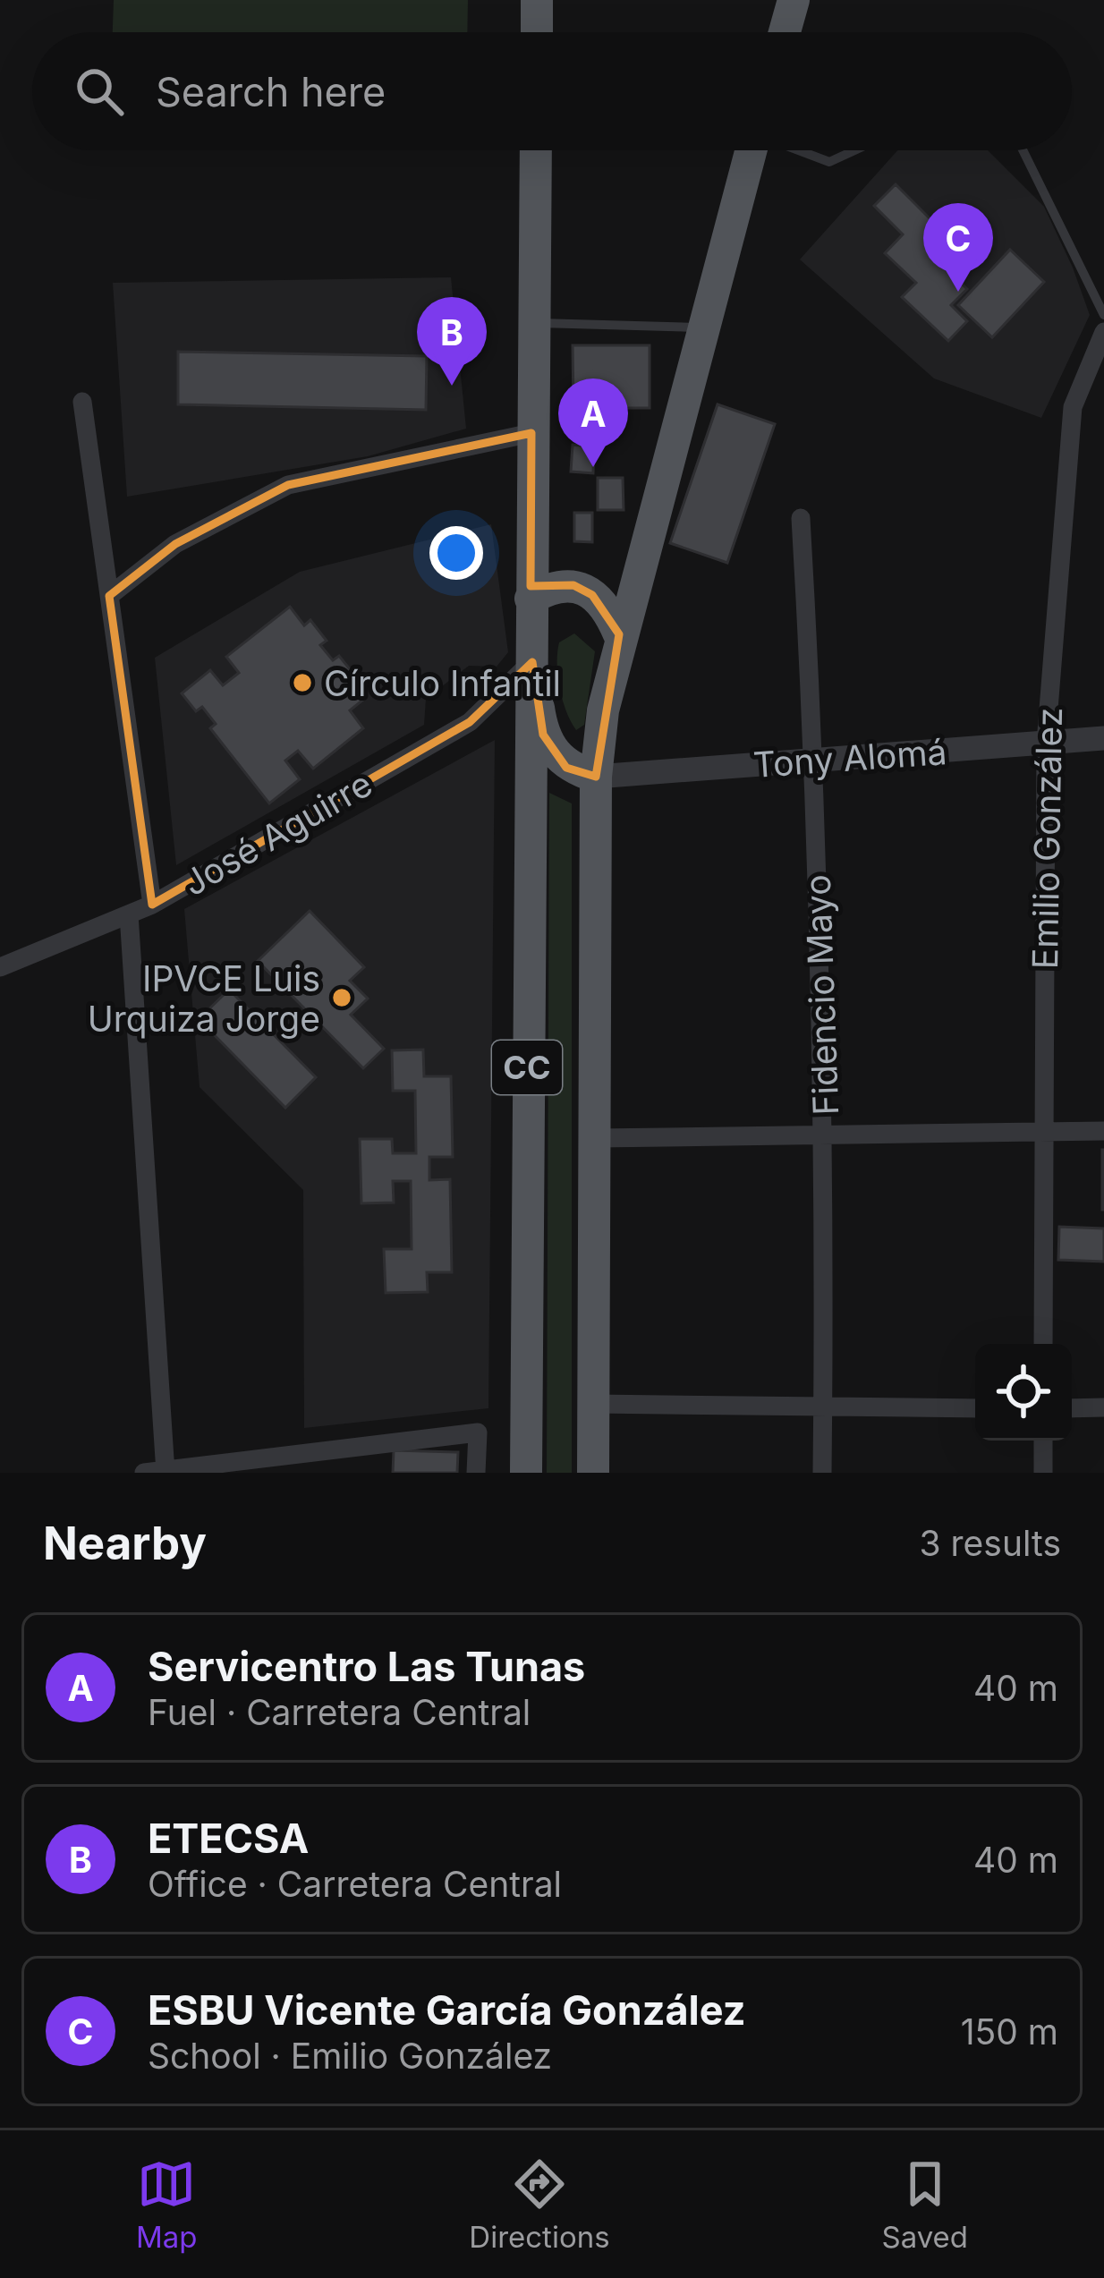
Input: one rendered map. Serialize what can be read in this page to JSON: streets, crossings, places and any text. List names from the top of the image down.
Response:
{
  "streets": {
    "main road": ["CC"],
    "street": [
      "Tony Alomá",
      "José Aguirre",
      "Emilio González",
      "Fidencio Mayo"
    ]
  },
  "crossings": [
    ["Tony Alomá", "Emilio González"],
    ["Tony Alomá", "Fidencio Mayo"],
    ["José Aguirre", "CC"]
  ],
  "places": ["Círculo Infantil", "IPVCE Luis Urquiza Jorge"],
  "page": {
    "search": "Search here",
    "pins": ["C", "B", "A"],
    "heading": ["Nearby", "3 results"],
    "list": [
      {
        "mark": "A",
        "name": "Servicentro Las Tunas",
        "note": "Fuel · Carretera Central",
        "value": "40 m"
      },
      {
        "mark": "B",
        "name": "ETECSA",
        "note": "Office · Carretera Central",
        "value": "40 m"
      },
      {
        "mark": "C",
        "name": "ESBU Vicente García González",
        "note": "School · Emilio González",
        "value": "150 m"
      }
    ],
    "nav": ["Map", "Directions", "Saved"]
  }
}
